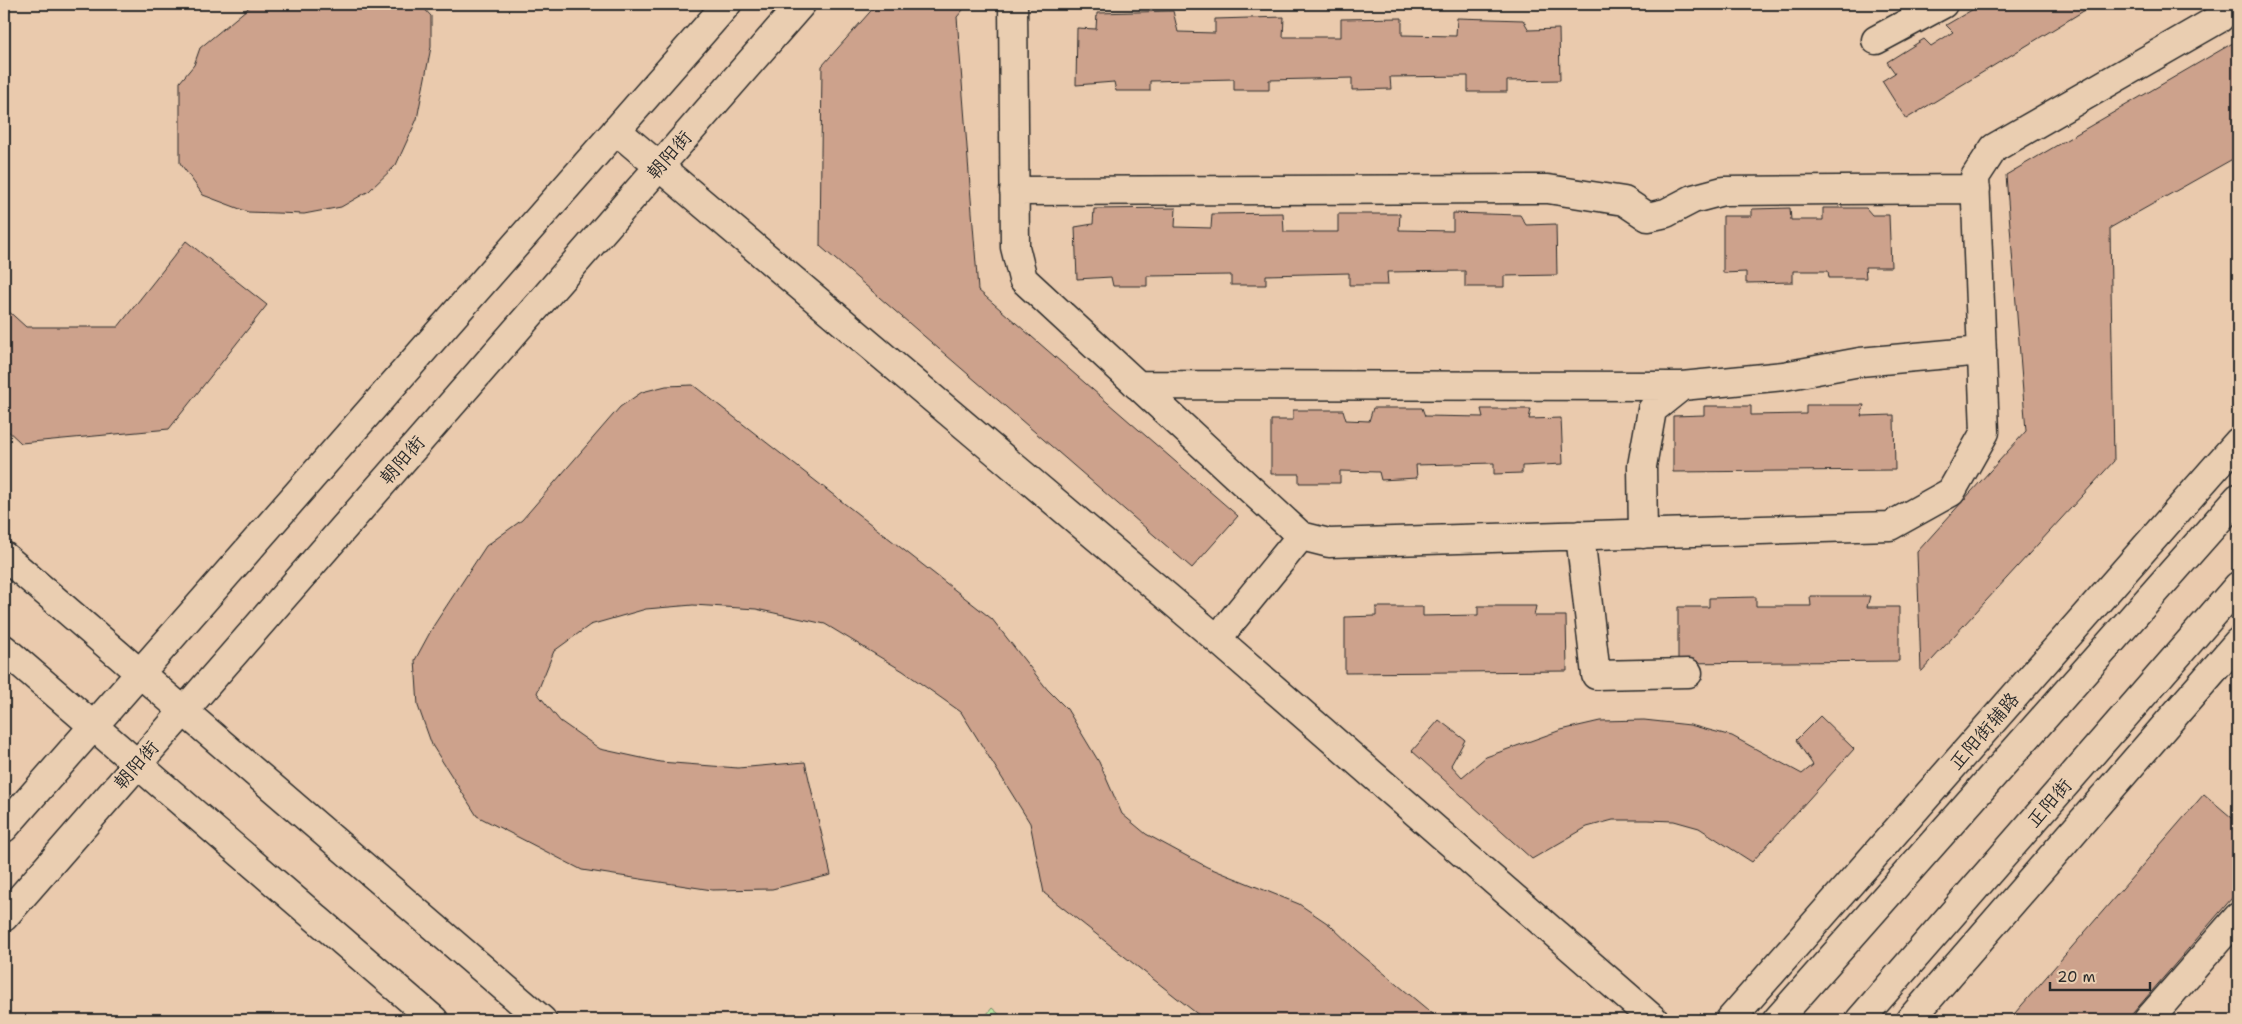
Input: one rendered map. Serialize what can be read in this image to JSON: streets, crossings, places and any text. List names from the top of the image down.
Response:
{
  "streets": {
    "street": ["朝阳街", "正阳街辅路", "正阳街"]
  },
  "scale_bar": "20 m"
}
